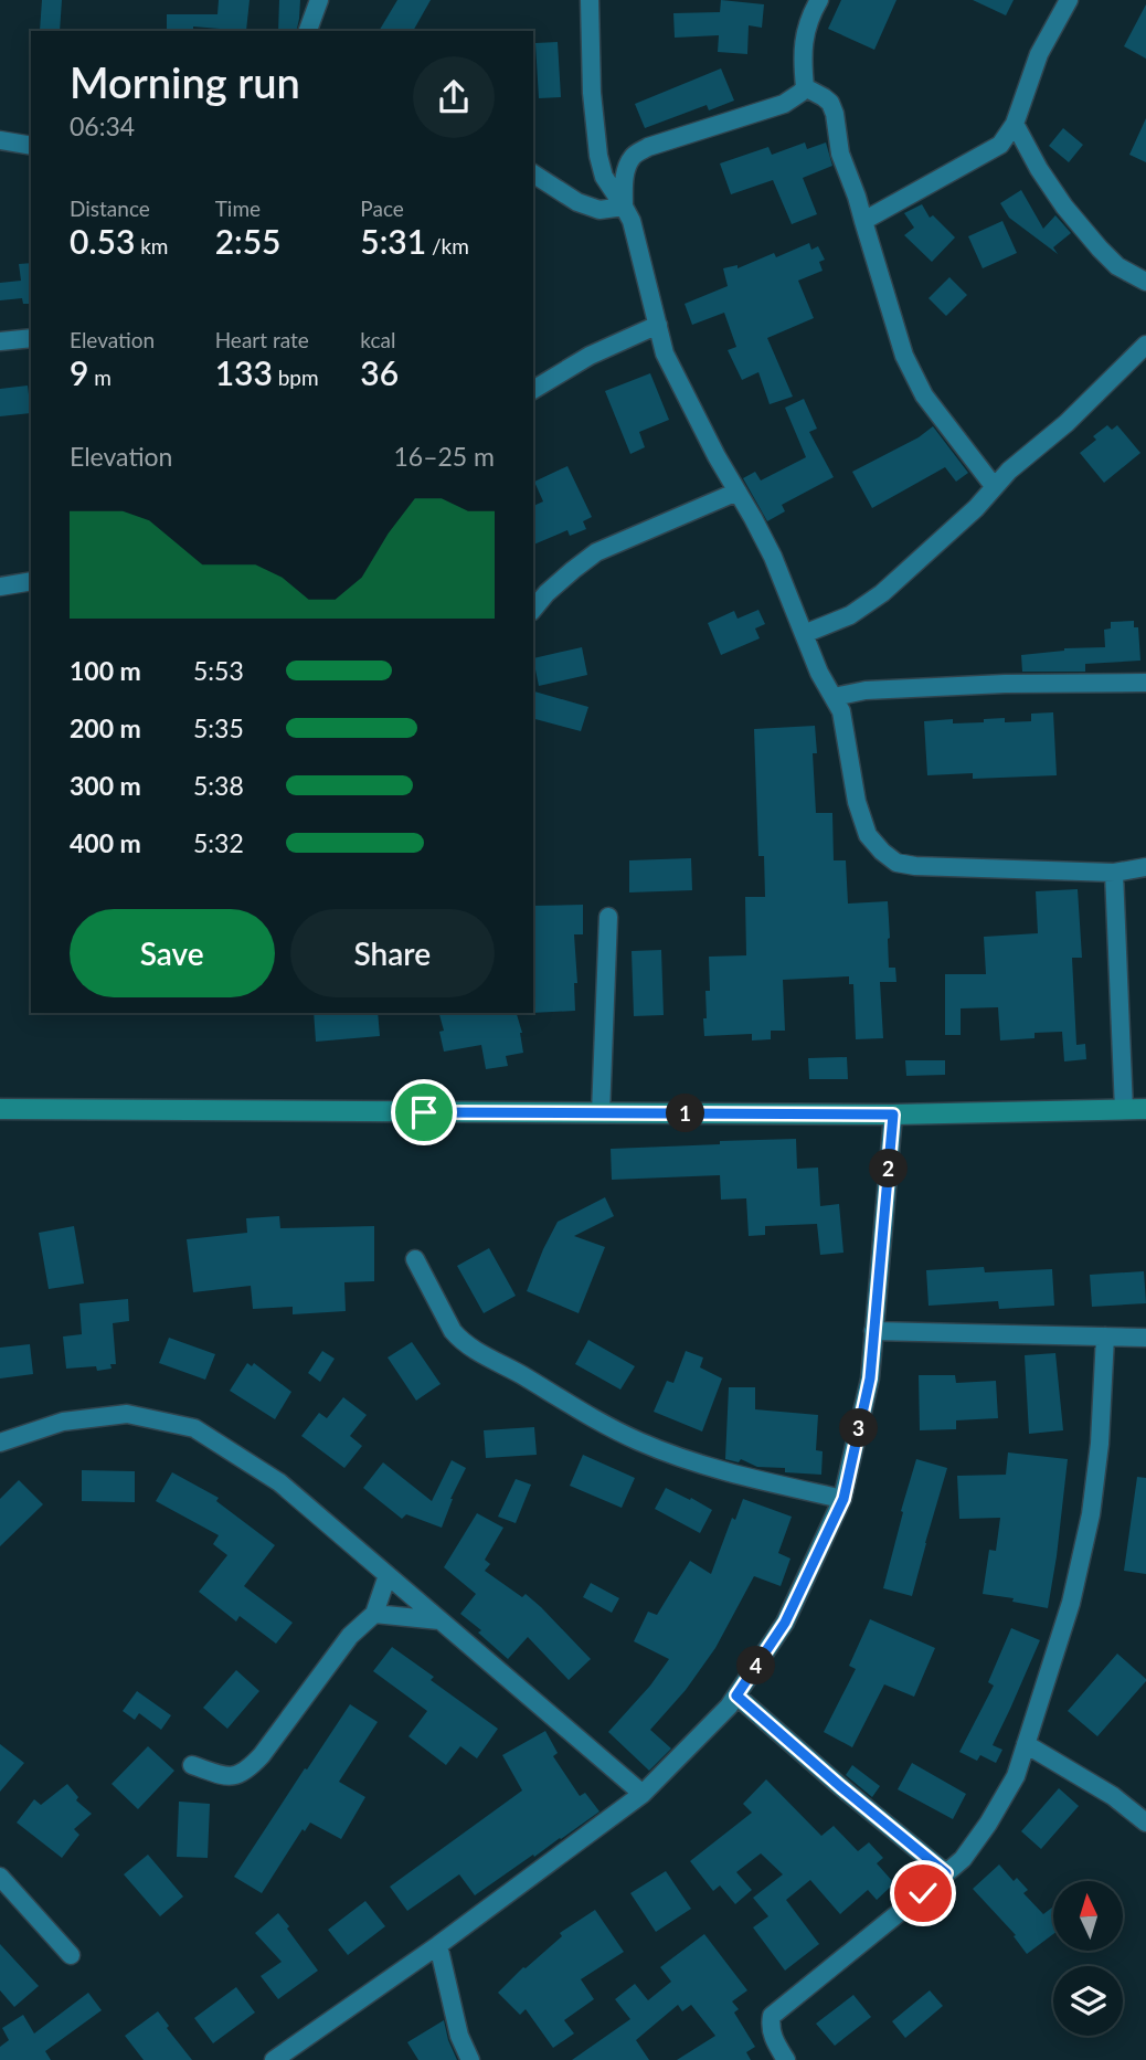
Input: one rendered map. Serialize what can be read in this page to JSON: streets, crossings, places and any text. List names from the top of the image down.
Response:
{
  "north": "top",
  "page": {
    "heading": ["Morning run", "06:34"],
    "stats": [
      ["Distance", "0.53 km"],
      ["Time", "2:55"],
      ["Pace", "5:31 /km"],
      ["Elevation", "9 m"],
      ["Heart rate", "133 bpm"],
      ["kcal", "36"]
    ],
    "chart": ["Elevation", "16–25 m"],
    "list": [
      {
        "name": "100 m",
        "note": "5:53"
      },
      {
        "name": "200 m",
        "note": "5:35"
      },
      {
        "name": "300 m",
        "note": "5:38"
      },
      {
        "name": "400 m",
        "note": "5:32"
      }
    ],
    "buttons": ["Save", "Share"],
    "pins": [
      "1",
      "2",
      "3",
      "4"
    ]
  }
}
